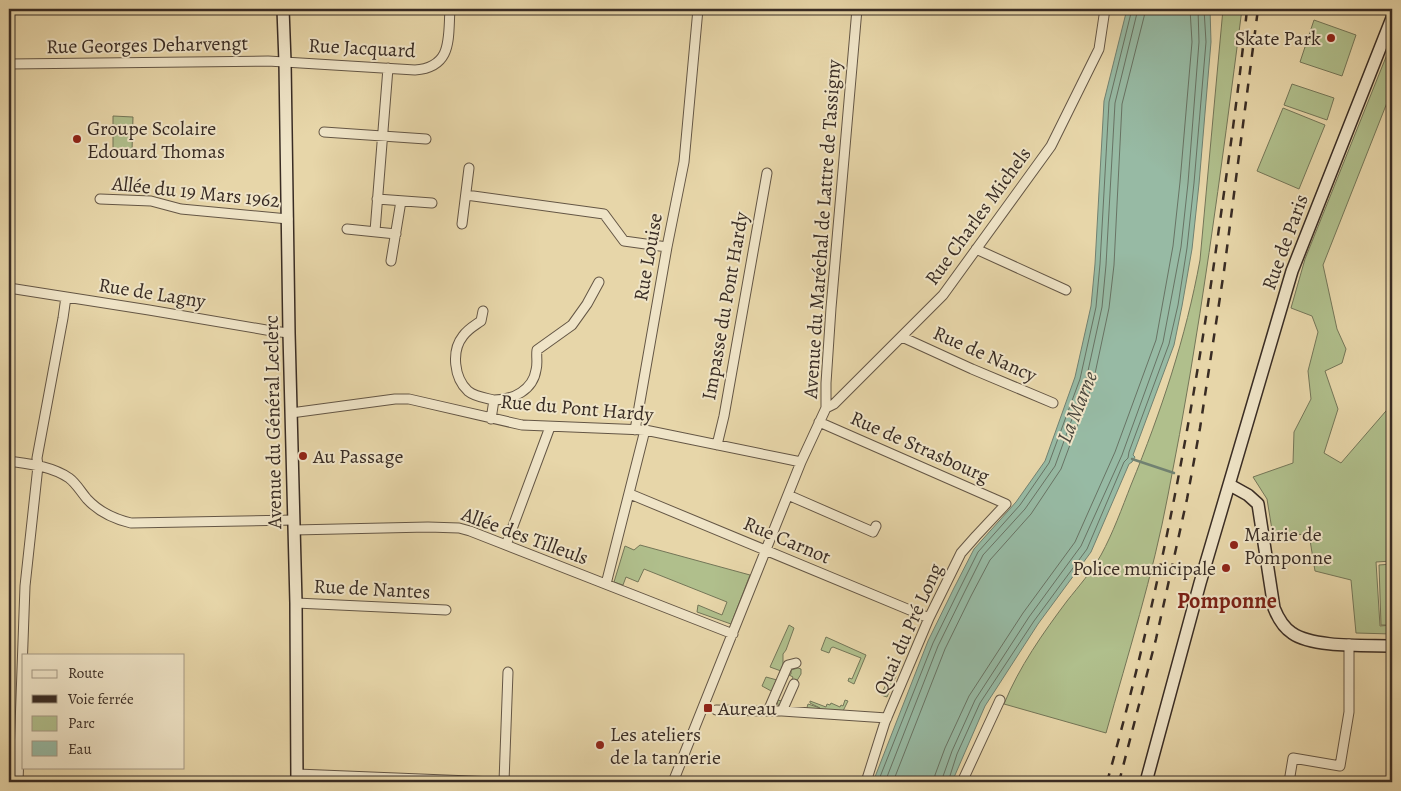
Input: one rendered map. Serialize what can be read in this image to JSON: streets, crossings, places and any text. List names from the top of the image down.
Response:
{
  "streets": {
    "main road": ["Rue de Paris", "Avenue du Général Leclerc"],
    "street": [
      "Rue Georges Deharvengt",
      "Rue Jacquard",
      "Allée du 19 Mars 1962",
      "Rue Charles Michels",
      "Avenue du Maréchal de Lattre de Tassigny",
      "Rue Louise",
      "Rue de Lagny",
      "Impasse du Pont Hardy",
      "Rue de Nancy",
      "Rue du Pont Hardy",
      "Rue de Strasbourg",
      "Allée des Tilleuls",
      "Rue Carnot",
      "Rue de Nantes",
      "Quai du Pré Long"
    ]
  },
  "crossings": [
    ["Rue Georges Deharvengt", "Rue Jacquard"],
    ["Rue Georges Deharvengt", "Avenue du Général Leclerc"],
    ["Rue Jacquard", "Avenue du Général Leclerc"],
    ["Allée du 19 Mars 1962", "Avenue du Général Leclerc"],
    ["Rue Charles Michels", "Avenue du Maréchal de Lattre de Tassigny"],
    ["Rue Charles Michels", "Rue de Nancy"],
    ["Avenue du Maréchal de Lattre de Tassigny", "Rue du Pont Hardy"],
    ["Avenue du Maréchal de Lattre de Tassigny", "Rue de Strasbourg"],
    ["Avenue du Maréchal de Lattre de Tassigny", "Allée des Tilleuls"],
    ["Avenue du Maréchal de Lattre de Tassigny", "Rue Carnot"],
    ["Rue Louise", "Rue du Pont Hardy"],
    ["Rue de Lagny", "Avenue du Général Leclerc"],
    ["Impasse du Pont Hardy", "Rue du Pont Hardy"],
    ["Rue du Pont Hardy", "Avenue du Général Leclerc"],
    ["Avenue du Général Leclerc", "Allée des Tilleuls"],
    ["Avenue du Général Leclerc", "Rue de Nantes"],
    ["Rue de Strasbourg", "Quai du Pré Long"],
    ["Rue Carnot", "Quai du Pré Long"]
  ],
  "districts": ["Pomponne"],
  "water": ["La Marne"],
  "places": {
    "other": [
      "Skate Park",
      "Groupe Scolaire Edouard Thomas",
      "Au Passage",
      "Mairie de Pomponne",
      "Police municipale",
      "Les ateliers de la tannerie"
    ],
    "transit": ["Aureau"]
  },
  "legend": [
    "Route",
    "Voie ferrée",
    "Parc",
    "Eau"
  ]
}
